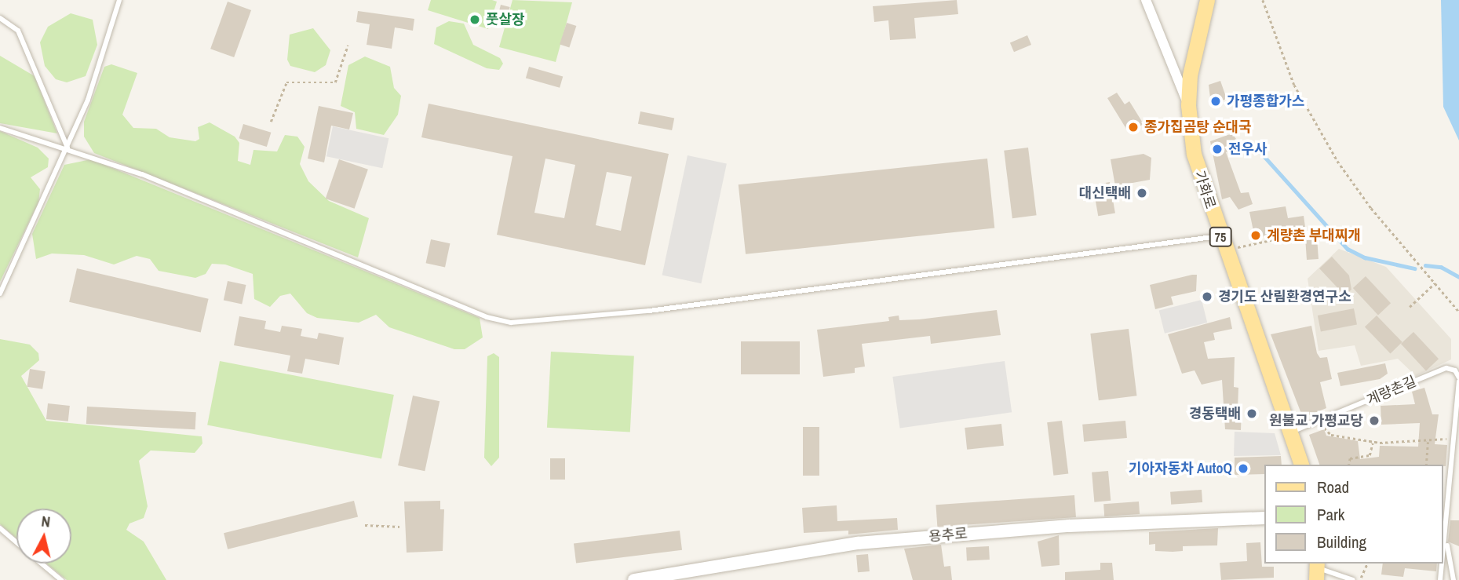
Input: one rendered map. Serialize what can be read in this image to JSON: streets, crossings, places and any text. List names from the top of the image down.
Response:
{
  "streets": {
    "main road": ["가화로", "75"],
    "street": ["용추로"],
    "lane": ["계량촌길"]
  },
  "crossings": [
    ["가화로", "계량촌길"]
  ],
  "places": [
    "풋살장",
    "가평종합가스",
    "종가집곰탕 순대국",
    "전우사",
    "대신택배",
    "계량촌 부대찌개",
    "경기도 산림환경연구소",
    "경동택배",
    "원불교 가평교당",
    "기아자동차 AutoQ"
  ],
  "legend": ["Road", "Park", "Building"],
  "north": "top"
}
